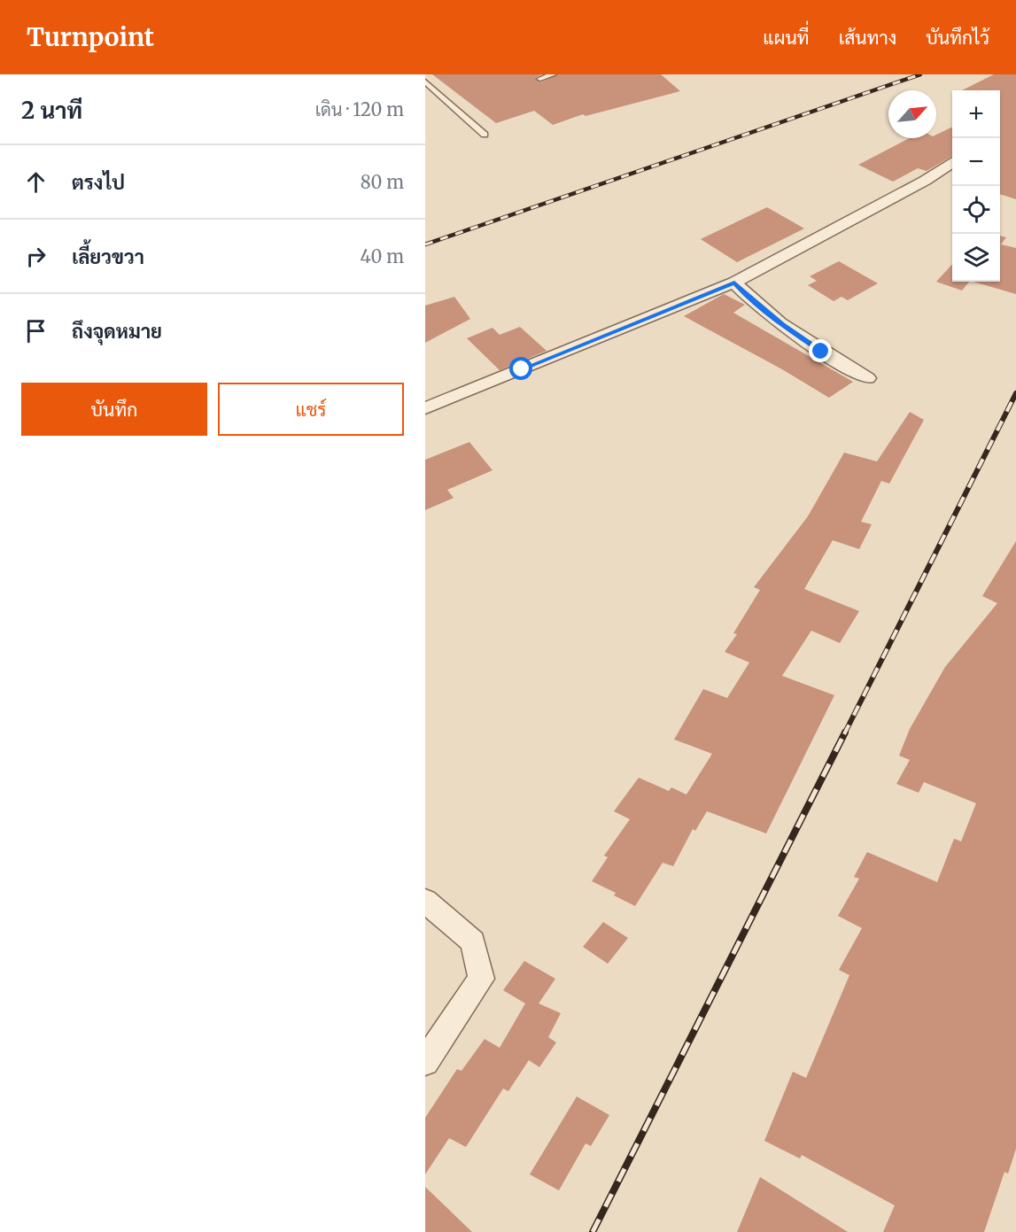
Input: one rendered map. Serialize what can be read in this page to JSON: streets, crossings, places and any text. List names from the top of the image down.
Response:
{
  "north": "top right",
  "page": {
    "header": "Turnpoint",
    "nav": ["แผนที่", "เส้นทาง", "บันทึกไว้"],
    "heading": ["2 นาที", "เดิน · 120 m"],
    "map_buttons": ["+", "−"],
    "list": [
      ["ตรงไป", "80 m"],
      ["เลี้ยวขวา", "40 m"],
      "ถึงจุดหมาย"
    ],
    "buttons": ["บันทึก", "แชร์"]
  }
}
